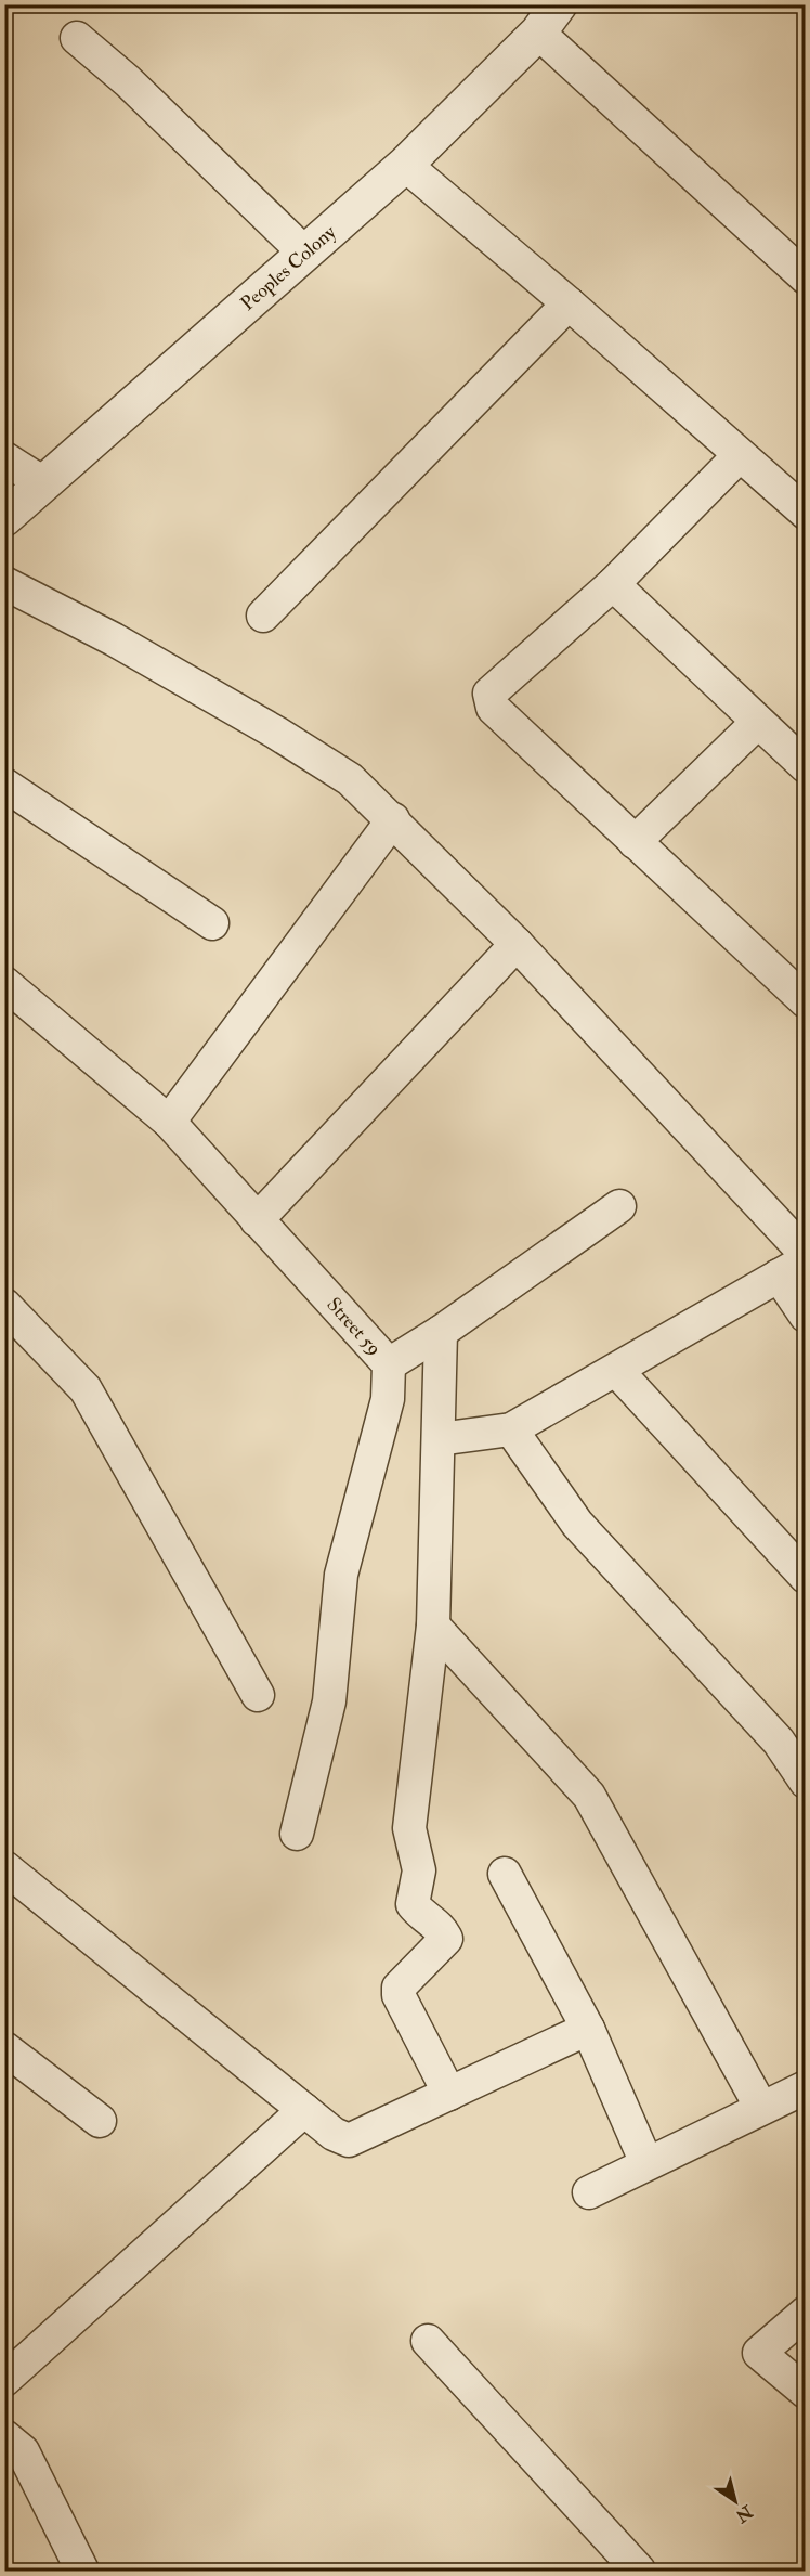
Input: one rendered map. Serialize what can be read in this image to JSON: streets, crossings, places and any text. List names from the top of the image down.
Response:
{
  "streets": {
    "street": ["Peoples Colony", "Street 59"]
  },
  "north": "bottom right"
}
